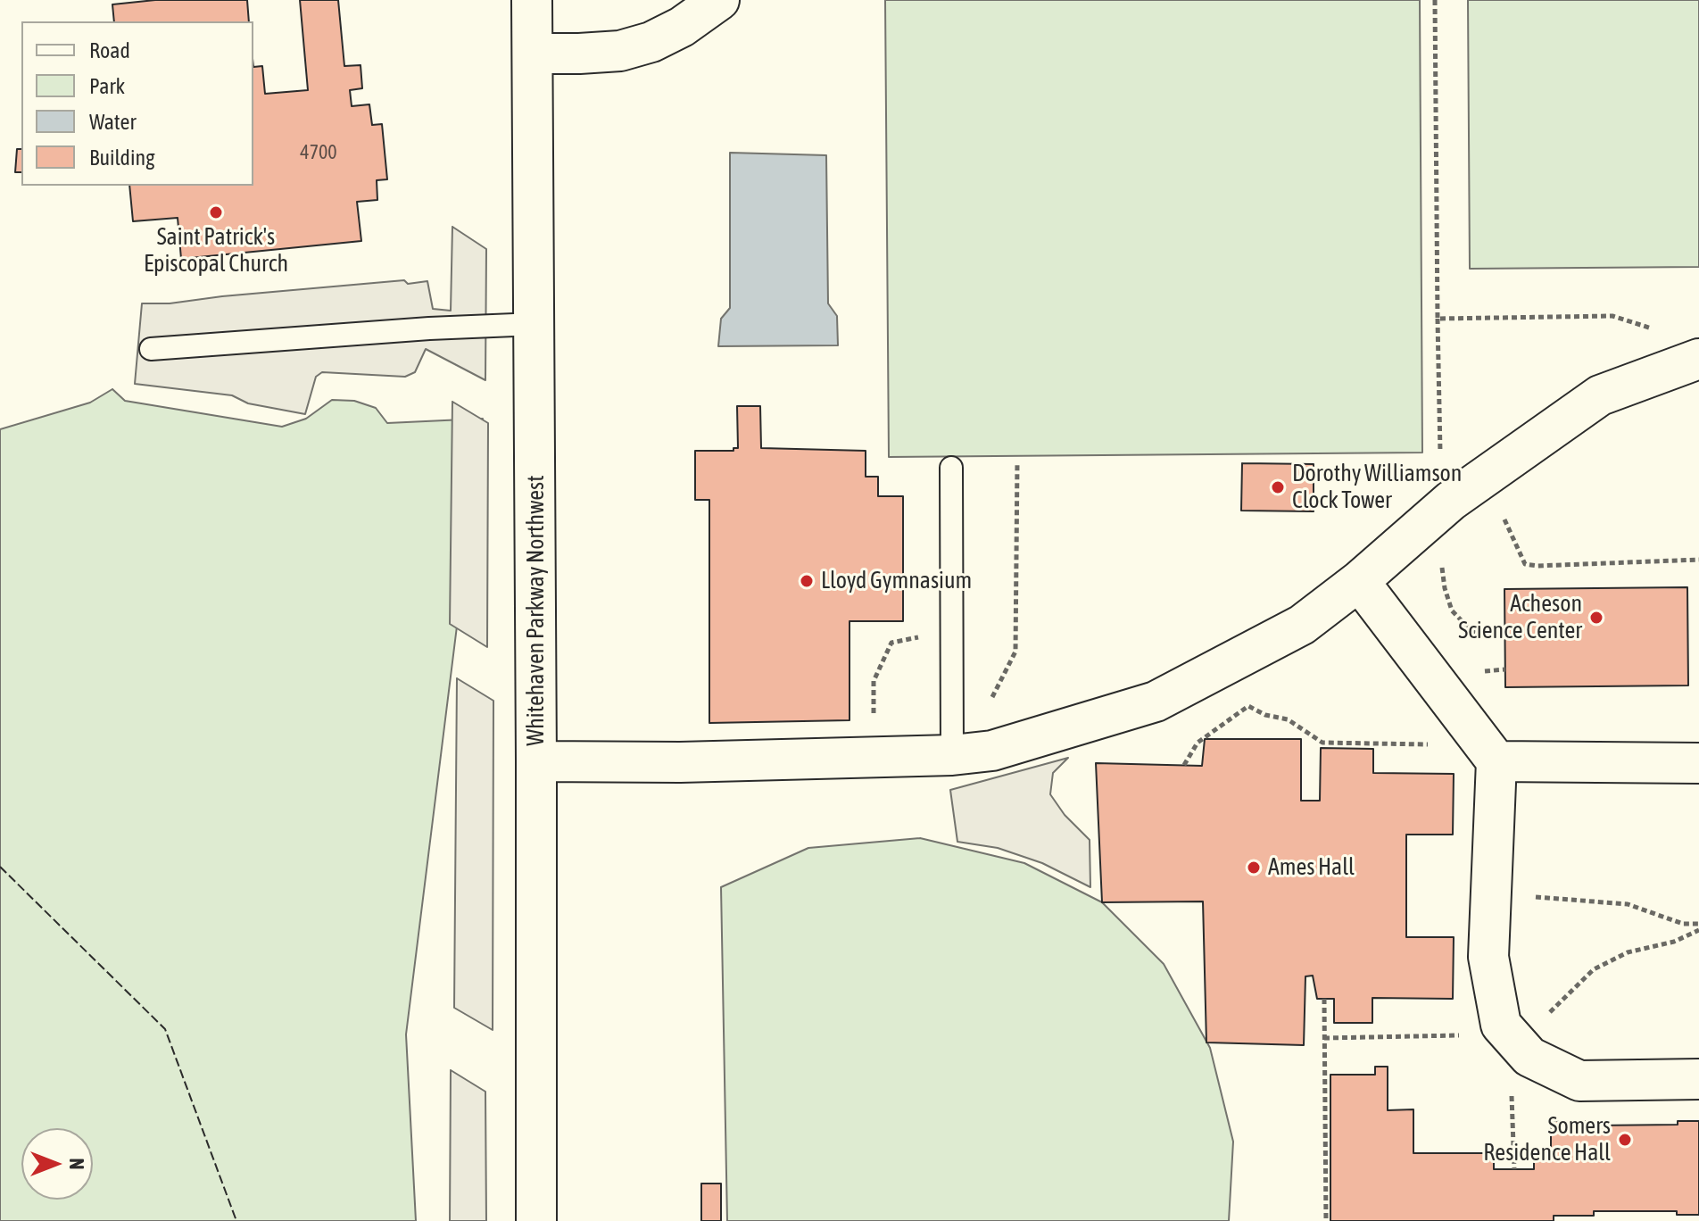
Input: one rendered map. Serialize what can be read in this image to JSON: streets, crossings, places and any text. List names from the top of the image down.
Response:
{
  "streets": {
    "street": ["Whitehaven Parkway Northwest"]
  },
  "places": [
    "Saint Patrick's Episcopal Church",
    "Dorothy Williamson Clock Tower",
    "Lloyd Gymnasium",
    "Acheson Science Center",
    "Ames Hall",
    "Somers Residence Hall"
  ],
  "house_numbers": ["4700"],
  "legend": [
    "Road",
    "Park",
    "Water",
    "Building"
  ],
  "north": "right"
}
